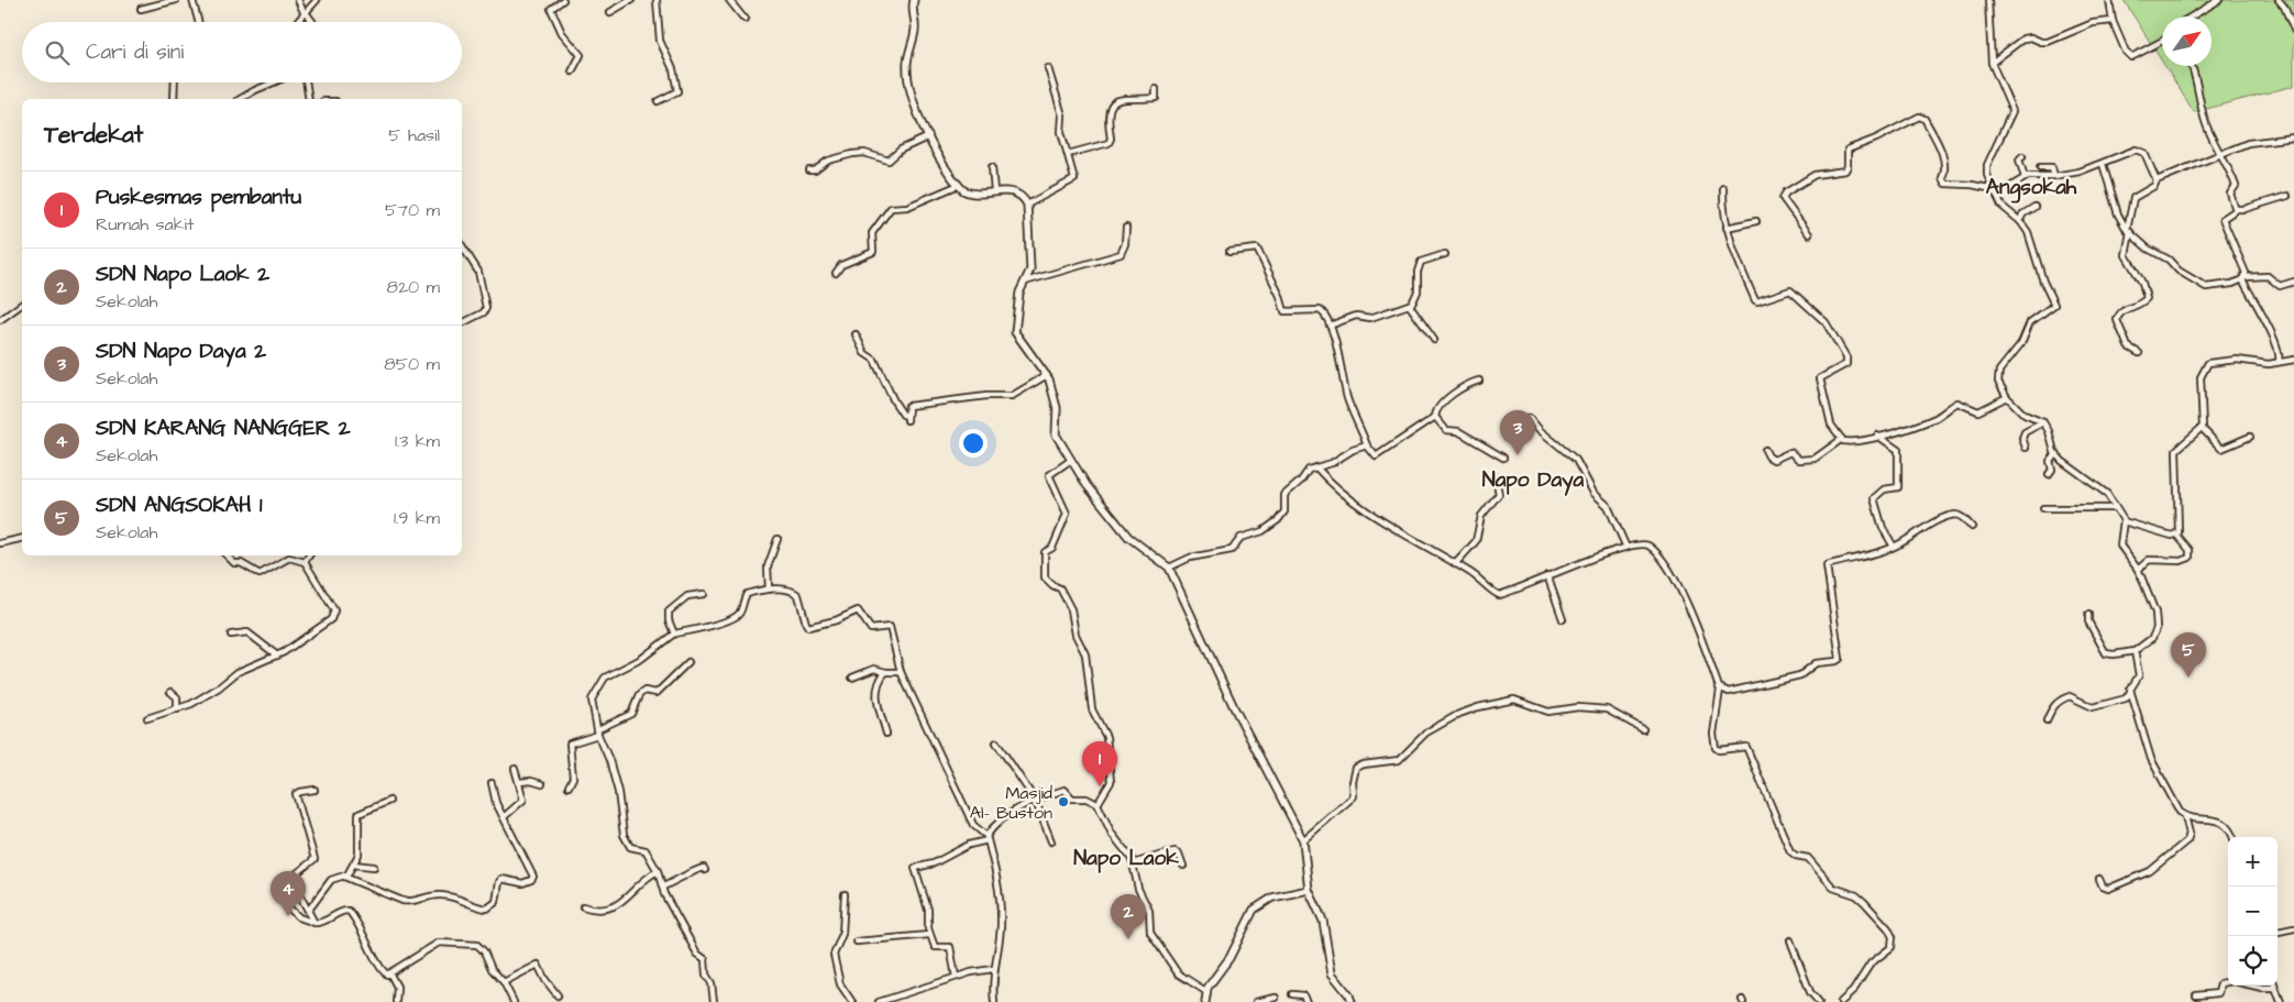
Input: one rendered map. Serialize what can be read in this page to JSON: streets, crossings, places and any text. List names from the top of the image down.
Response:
{
  "districts": ["Angsokah", "Napo Daya", "Napo Laok"],
  "places": ["Masjid Al- Buston"],
  "north": "top right",
  "page": {
    "search": "Cari di sini",
    "heading": ["Terdekat", "5 hasil"],
    "list": [
      {
        "mark": "1",
        "name": "Puskesmas pembantu",
        "note": "Rumah sakit",
        "value": "570 m"
      },
      {
        "mark": "2",
        "name": "SDN Napo Laok 2",
        "note": "Sekolah",
        "value": "820 m"
      },
      {
        "mark": "3",
        "name": "SDN Napo Daya 2",
        "note": "Sekolah",
        "value": "850 m"
      },
      {
        "mark": "4",
        "name": "SDN KARANG NANGGER 2",
        "note": "Sekolah",
        "value": "1.3 km"
      },
      {
        "mark": "5",
        "name": "SDN ANGSOKAH 1",
        "note": "Sekolah",
        "value": "1.9 km"
      }
    ],
    "pins": [
      "3",
      "5",
      "1",
      "4",
      "2"
    ],
    "map_buttons": ["+", "−"]
  }
}
